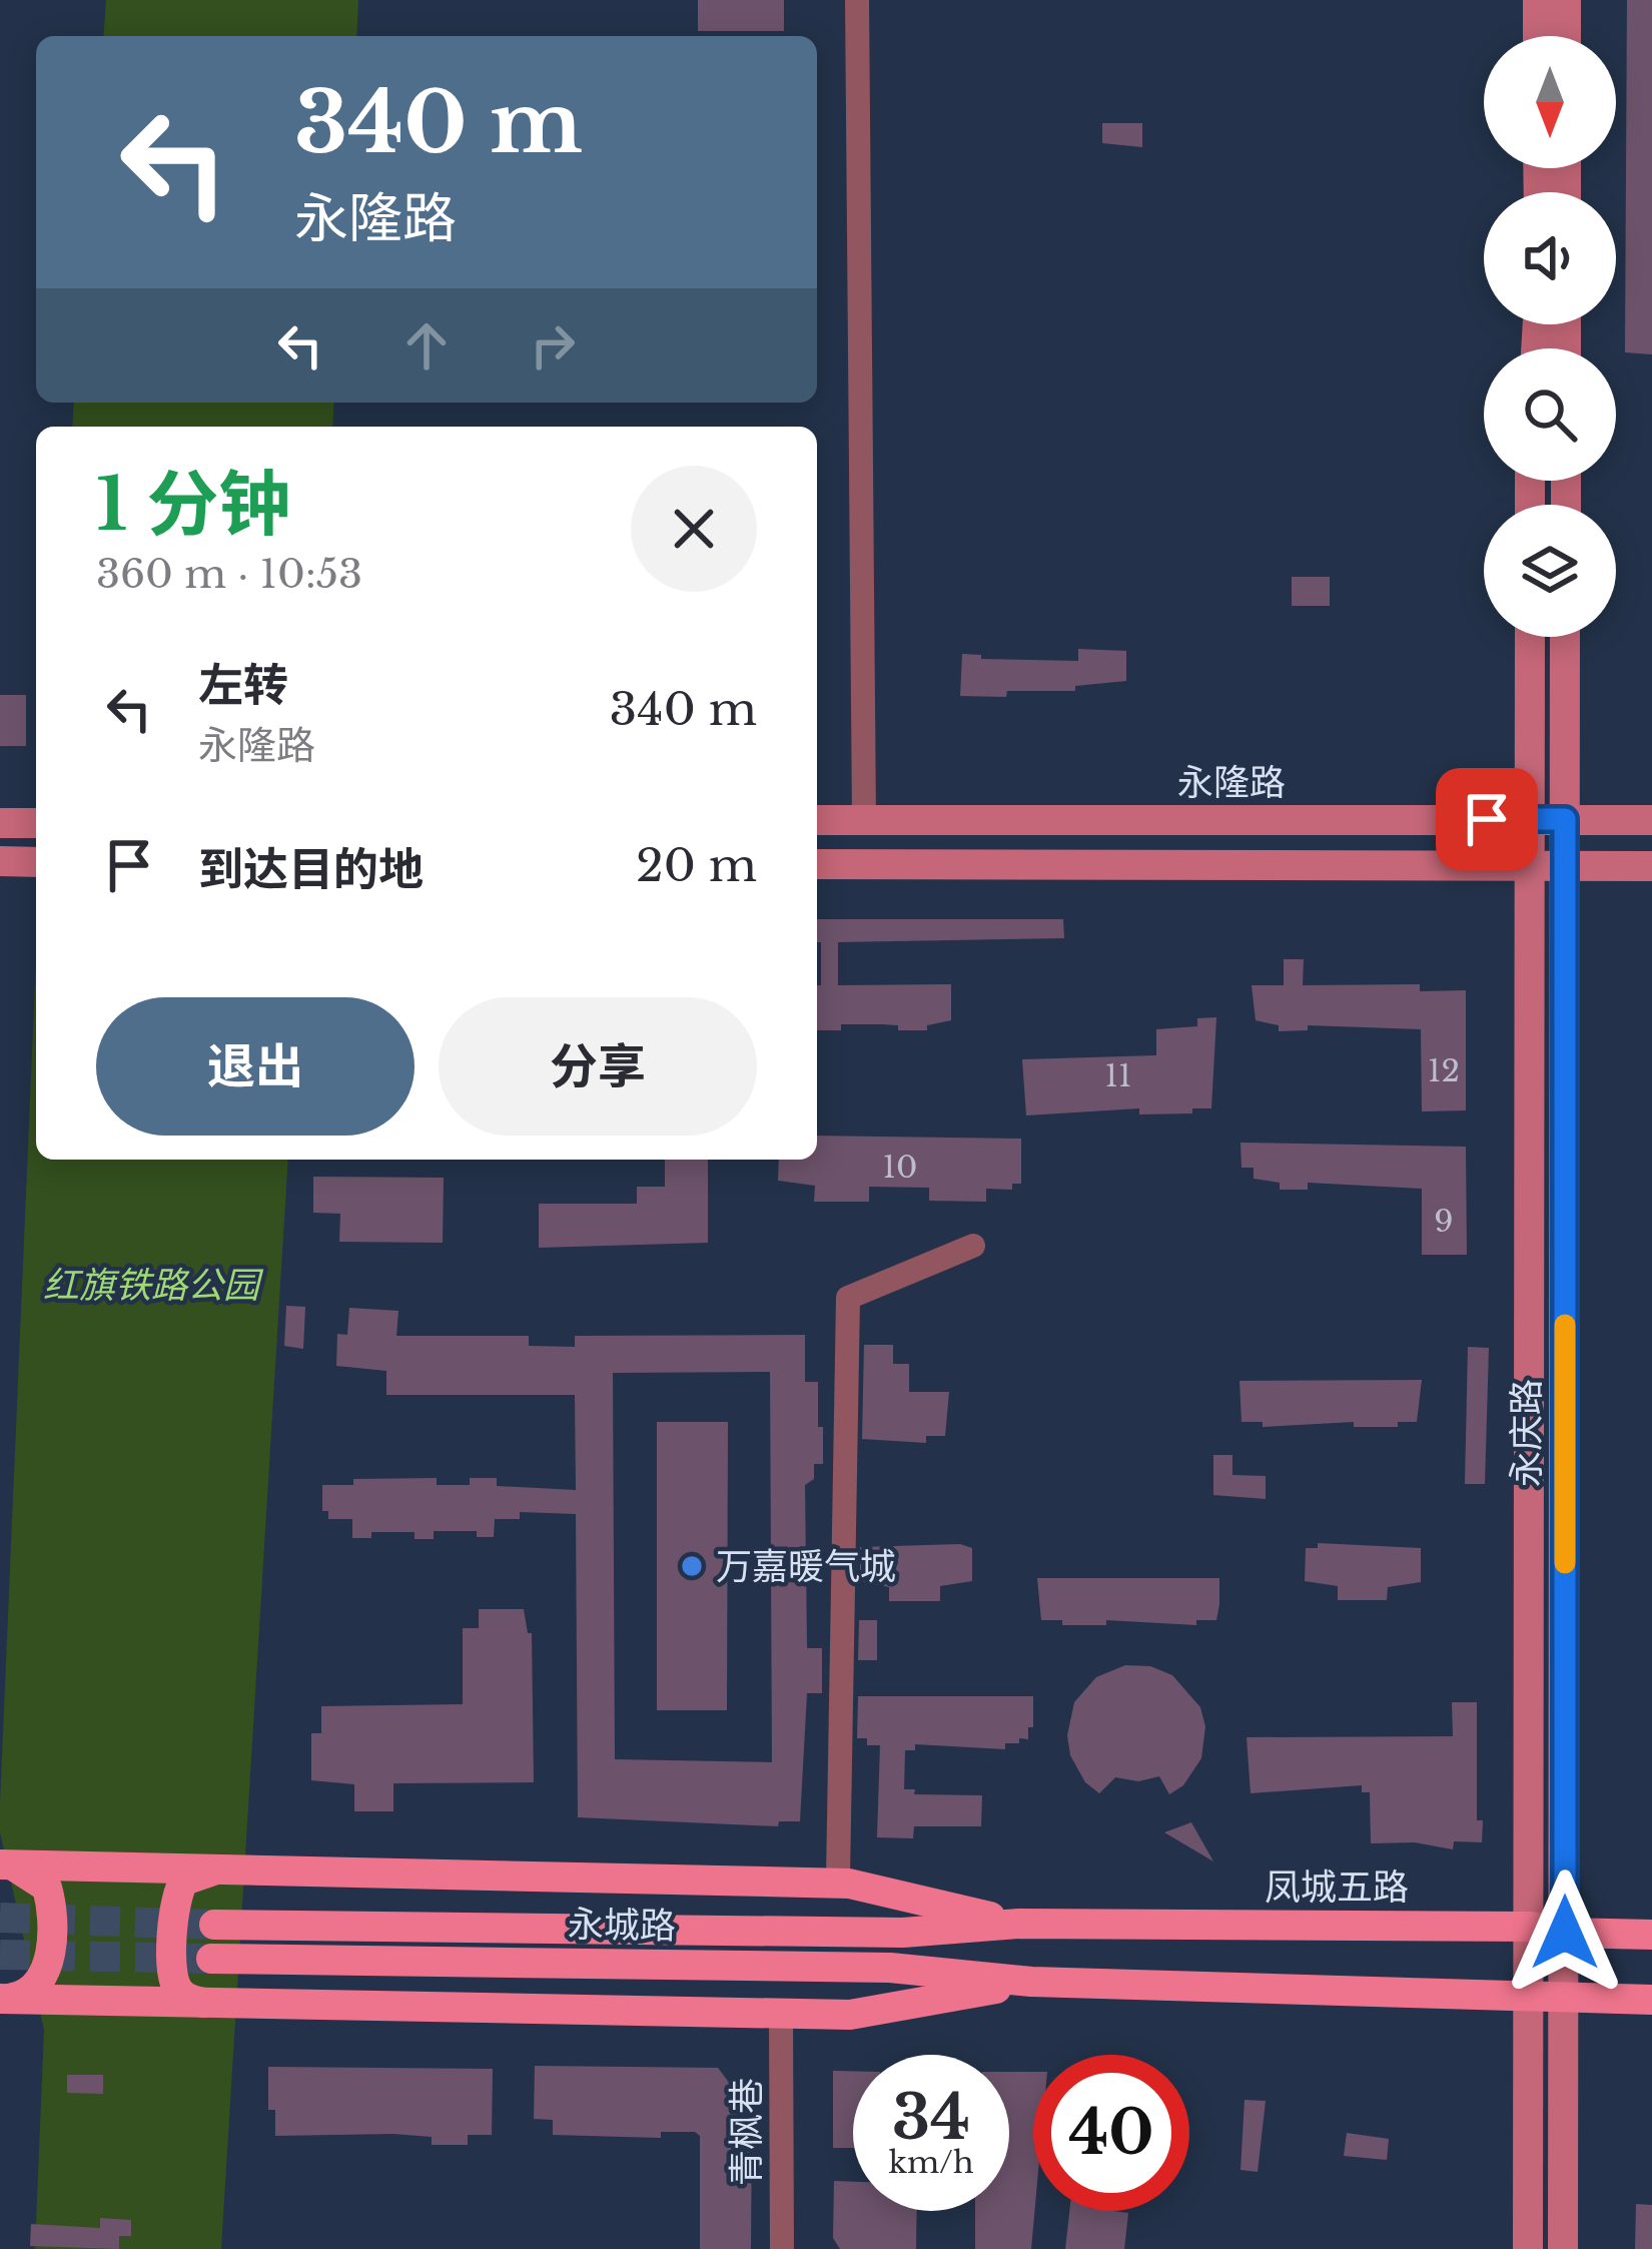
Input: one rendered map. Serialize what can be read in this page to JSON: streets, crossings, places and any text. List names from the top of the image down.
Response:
{
  "streets": {
    "main road": ["凤城五路", "永城路"],
    "street": ["永隆路", "永庆路", "青枫巷"]
  },
  "crossings": [
    ["永隆路", "永庆路"],
    ["永庆路", "凤城五路"],
    ["凤城五路", "永城路"]
  ],
  "parks": ["红旗铁路公园"],
  "places": ["万嘉暖气城"],
  "house_numbers": [
    "12",
    "11",
    "10",
    "9"
  ],
  "north": "bottom",
  "page": {
    "turn": ["340 m", "永隆路"],
    "heading": ["1 分钟", "360 m · 10:53"],
    "list": [
      {
        "name": "左转",
        "note": "永隆路",
        "value": "340 m"
      },
      {
        "name": "到达目的地",
        "value": "20 m"
      }
    ],
    "buttons": ["退出", "分享"],
    "speed": "34 km/h",
    "limit": "40"
  }
}
